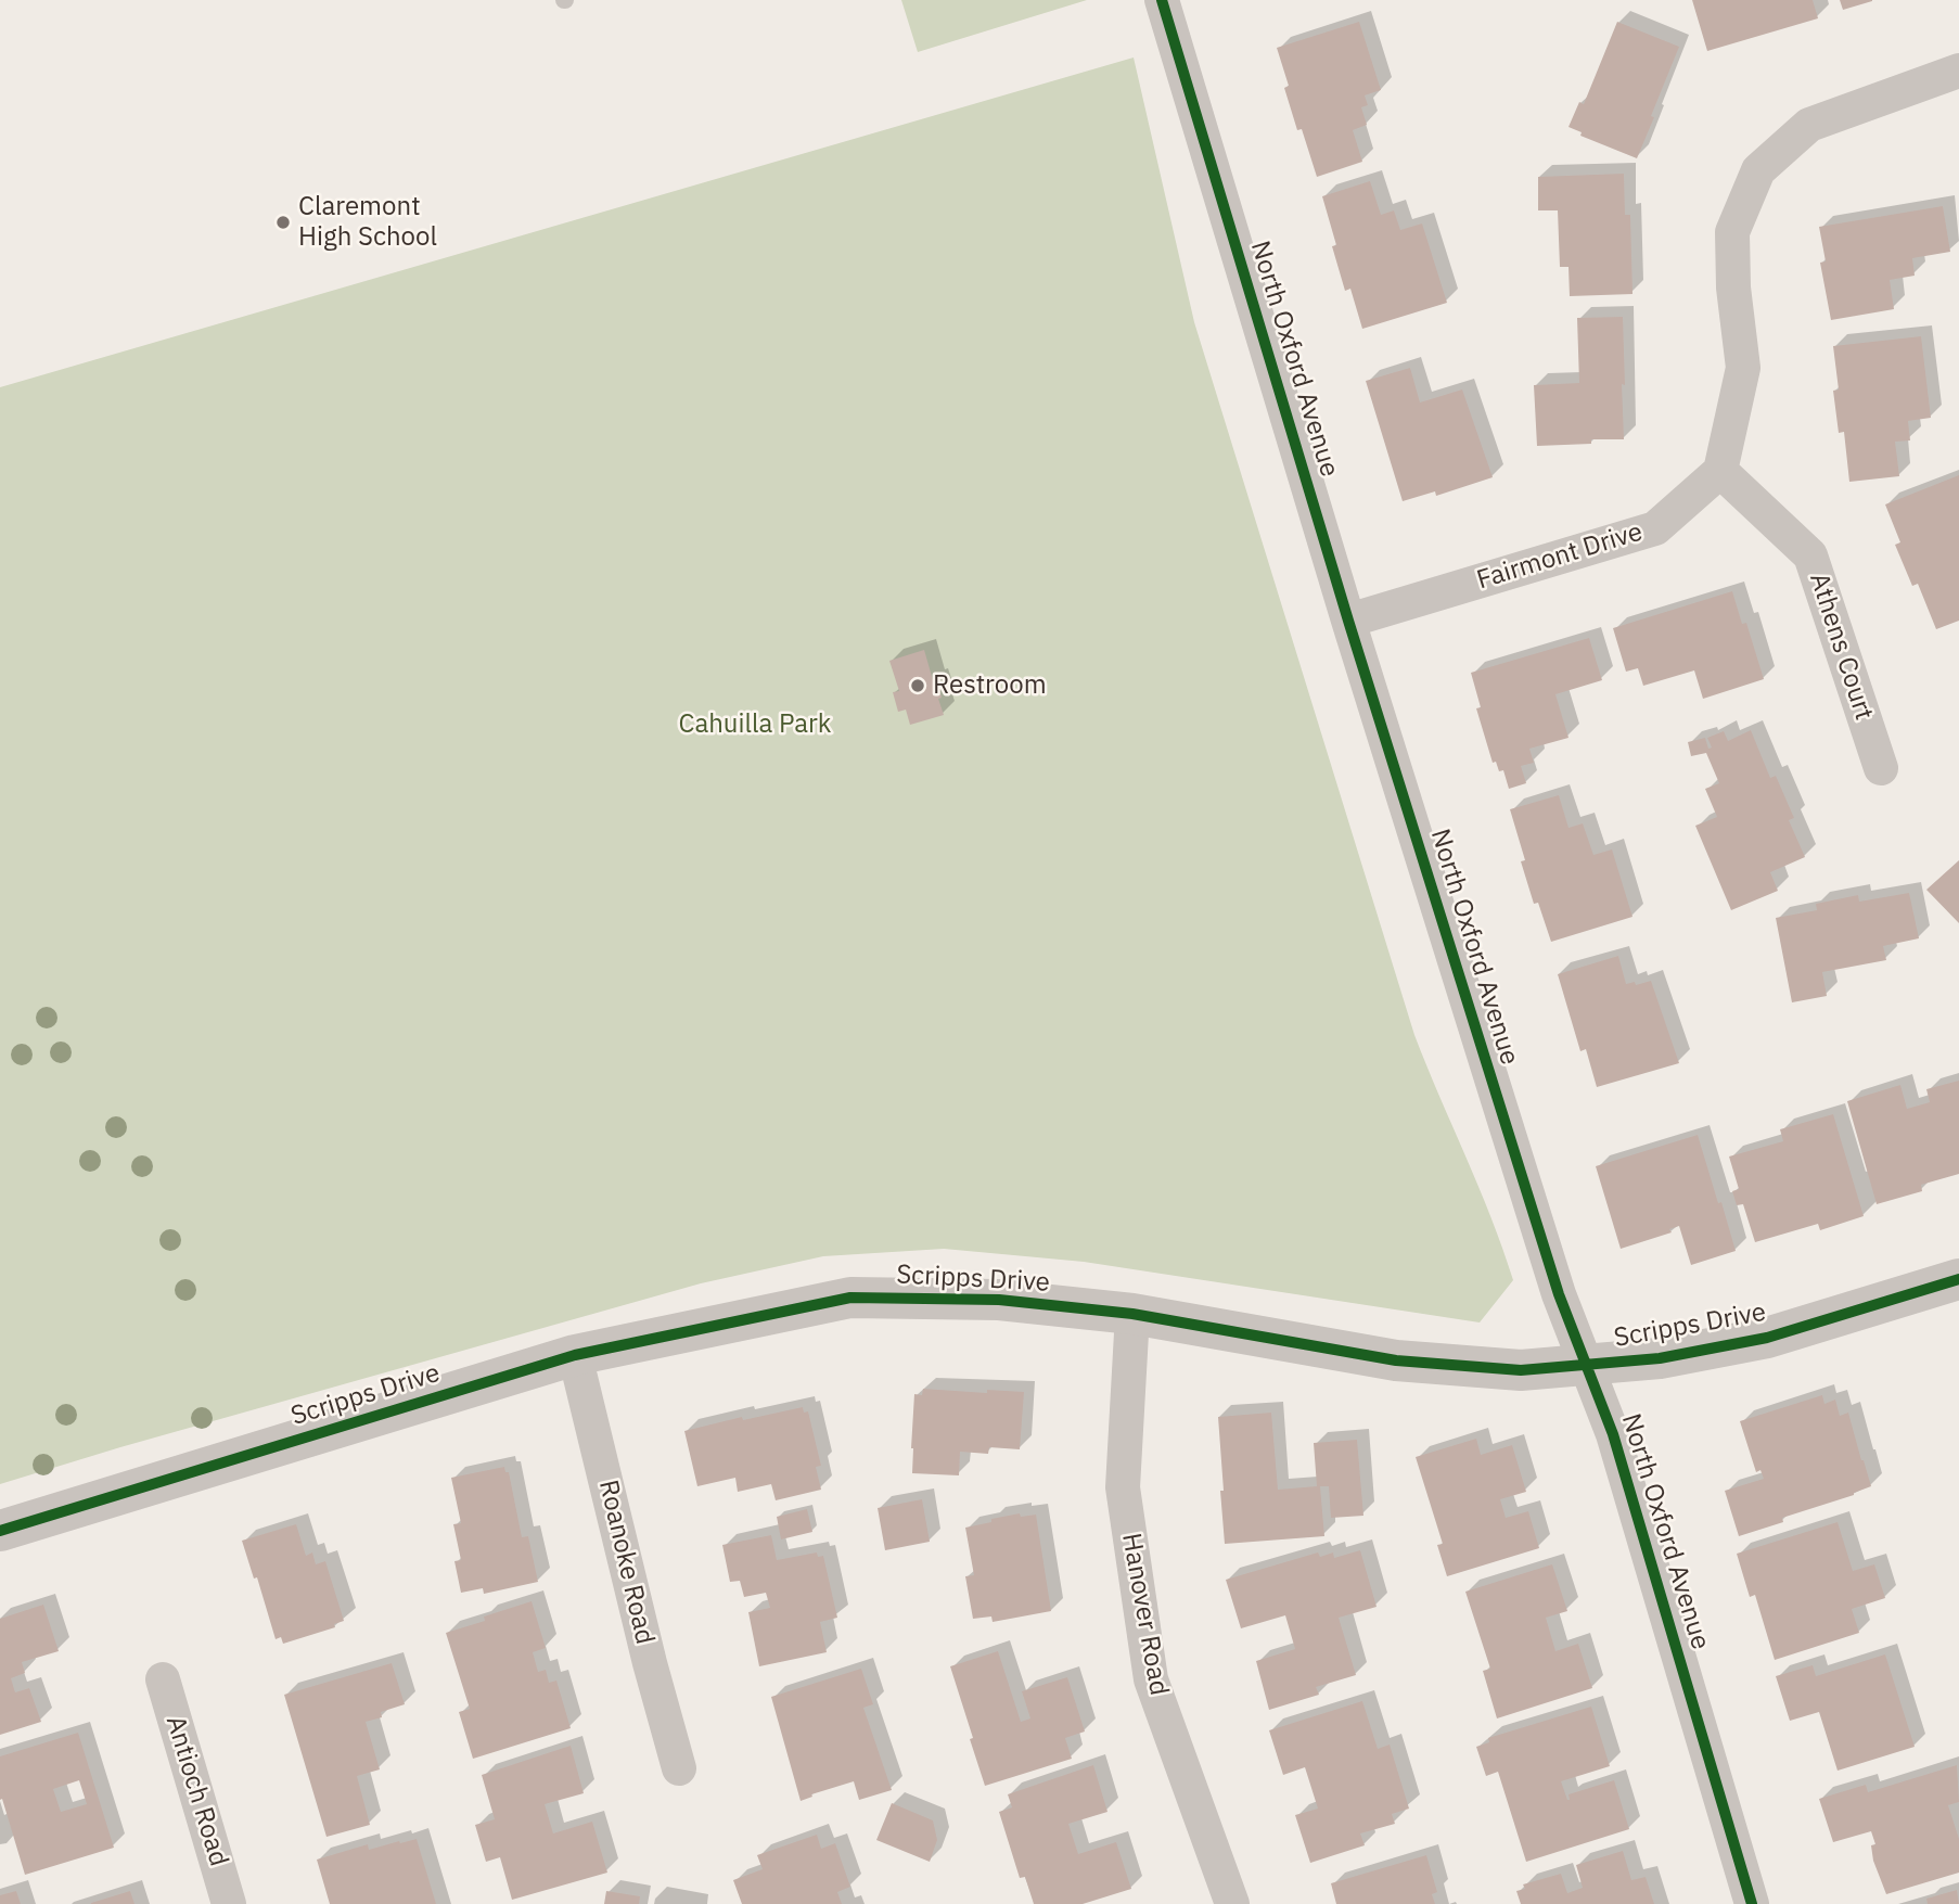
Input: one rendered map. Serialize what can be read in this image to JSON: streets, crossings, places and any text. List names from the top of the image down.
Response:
{
  "streets": {
    "street": [
      "North Oxford Avenue",
      "Fairmont Drive",
      "Athens Court",
      "Scripps Drive",
      "Roanoke Road",
      "Hanover Road",
      "Antioch Road"
    ]
  },
  "crossings": [
    ["North Oxford Avenue", "Fairmont Drive"],
    ["North Oxford Avenue", "Scripps Drive"],
    ["Fairmont Drive", "Athens Court"],
    ["Scripps Drive", "Roanoke Road"],
    ["Scripps Drive", "Hanover Road"]
  ],
  "parks": ["Cahuilla Park"],
  "places": ["Claremont High School", "Restroom"]
}
